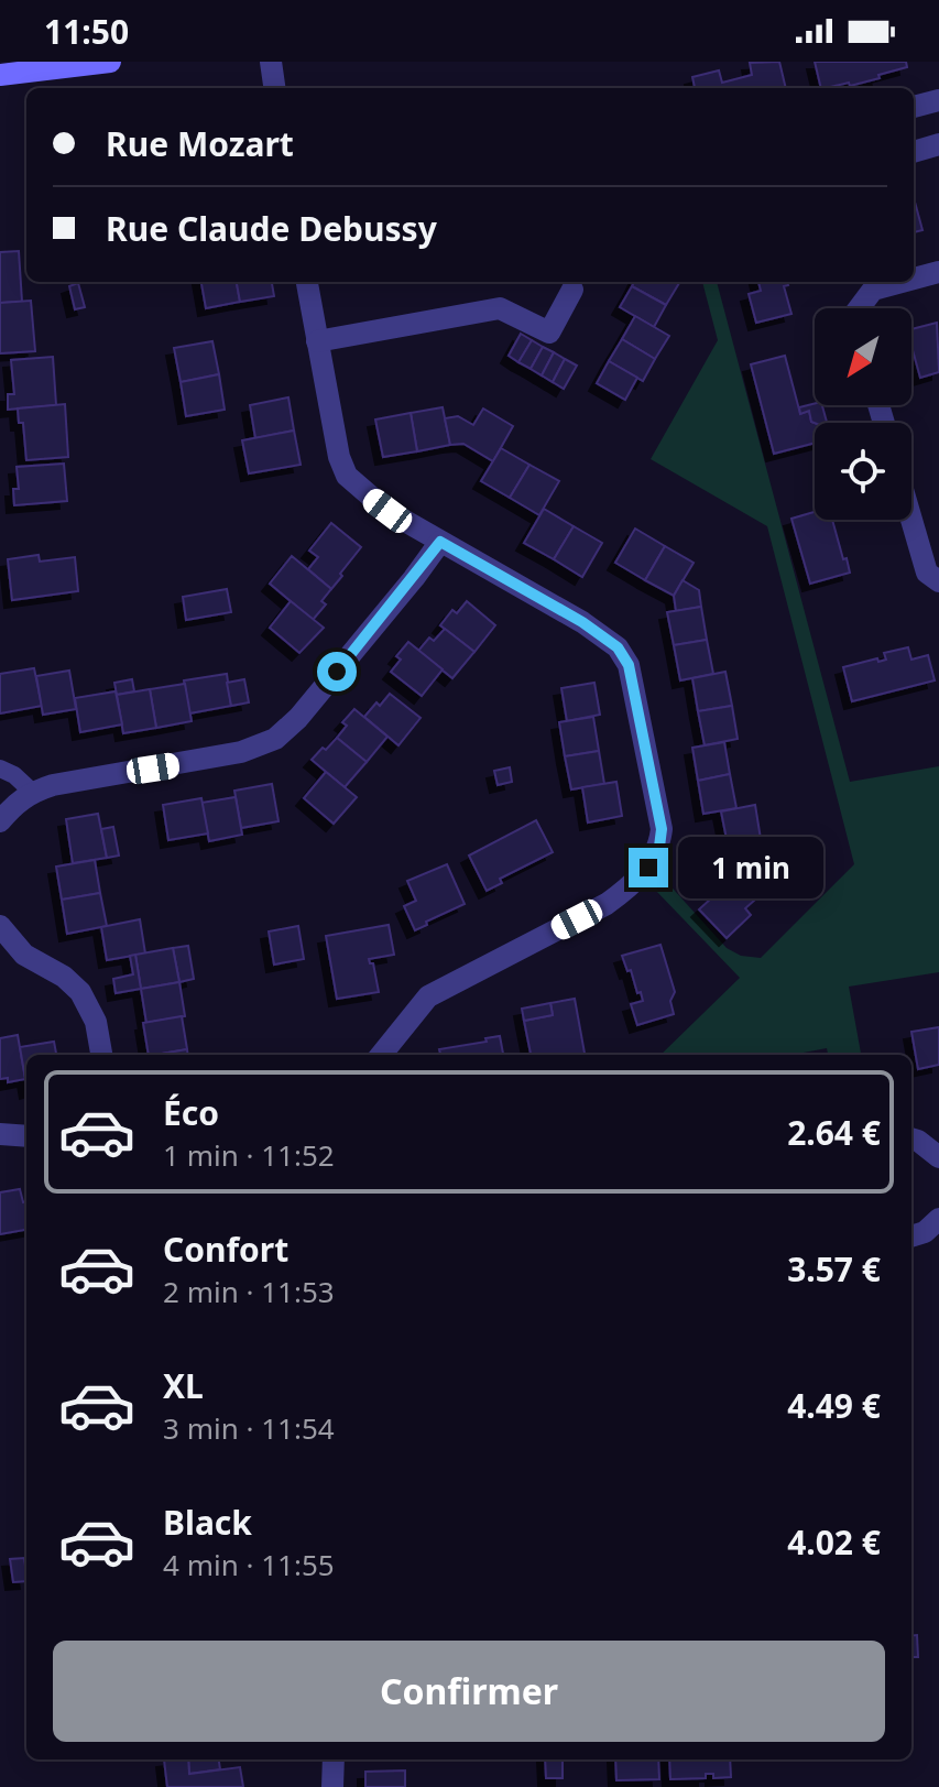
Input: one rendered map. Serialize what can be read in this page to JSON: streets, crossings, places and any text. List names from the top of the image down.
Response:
{
  "north": "bottom left",
  "page": {
    "status": "11:50",
    "banner": ["Rue Mozart", "Rue Claude Debussy"],
    "bubble": "1 min",
    "list": [
      {
        "name": "Éco",
        "note": "1 min · 11:52",
        "value": "2.64 €"
      },
      {
        "name": "Confort",
        "note": "2 min · 11:53",
        "value": "3.57 €"
      },
      {
        "name": "XL",
        "note": "3 min · 11:54",
        "value": "4.49 €"
      },
      {
        "name": "Black",
        "note": "4 min · 11:55",
        "value": "4.02 €"
      }
    ],
    "buttons": "Confirmer"
  }
}
